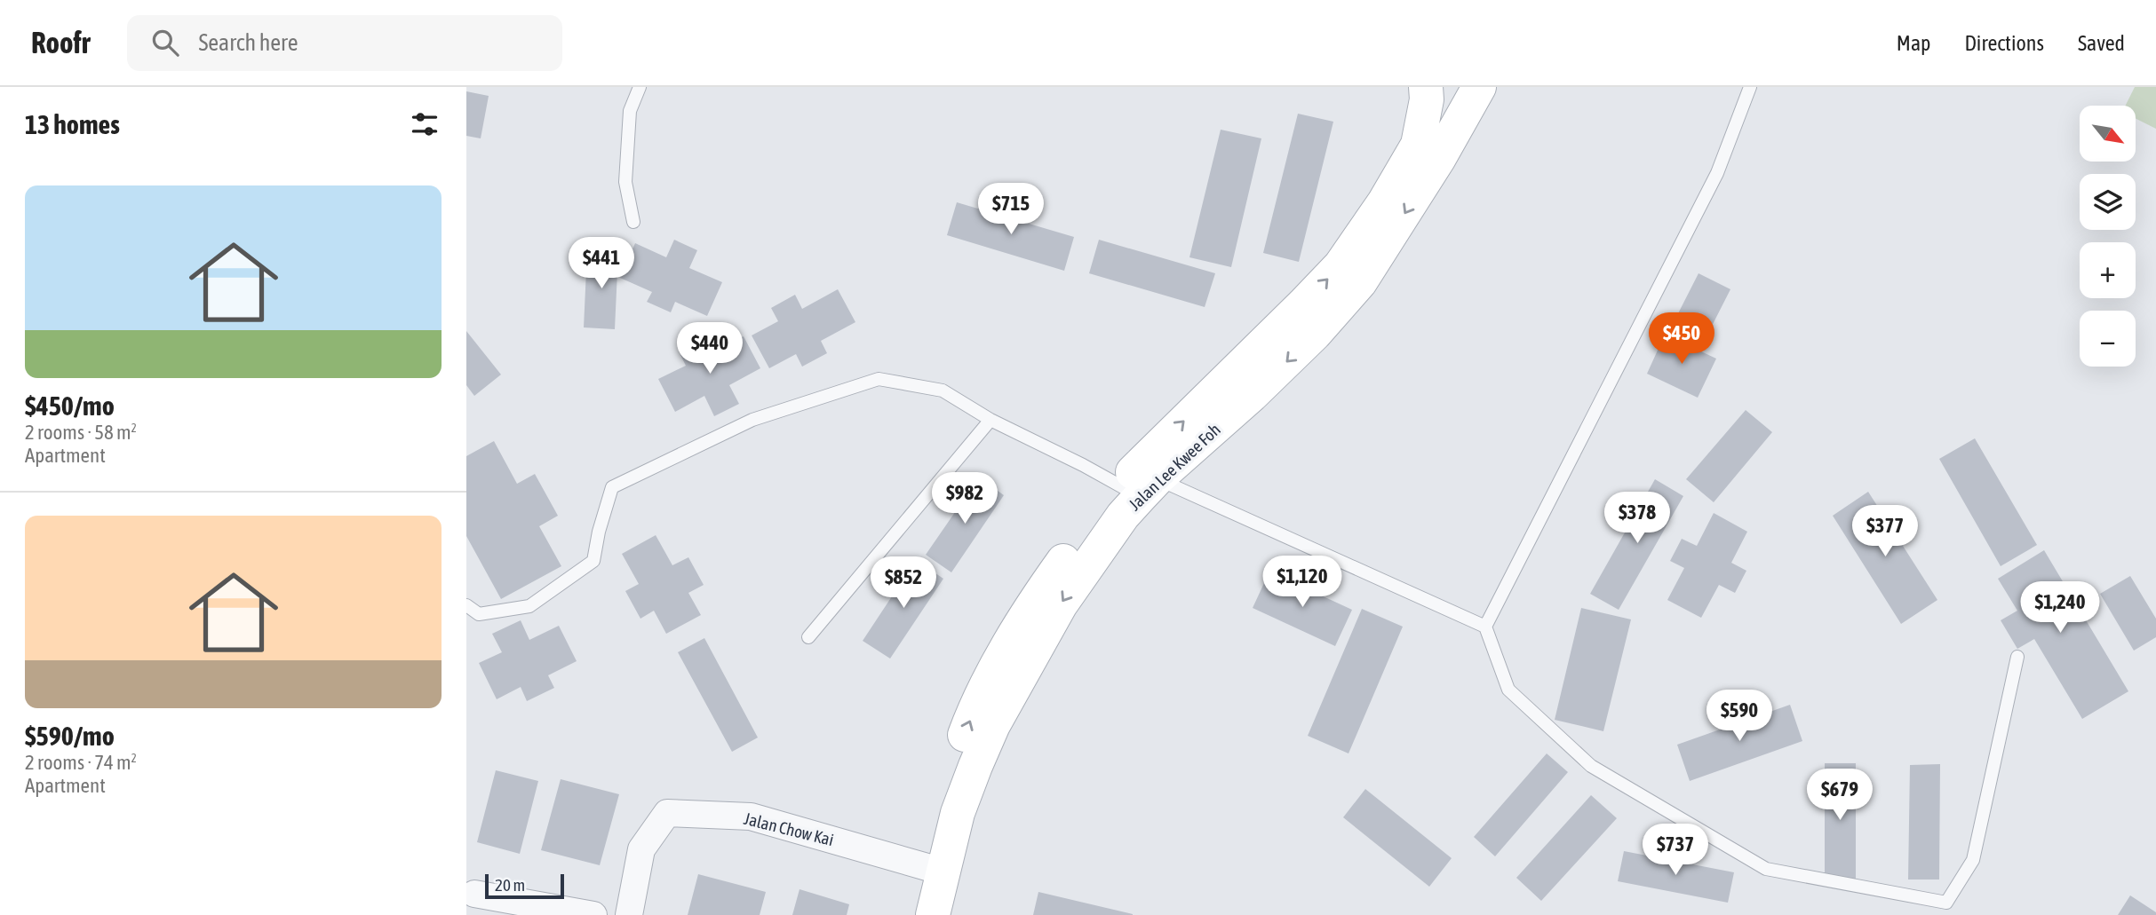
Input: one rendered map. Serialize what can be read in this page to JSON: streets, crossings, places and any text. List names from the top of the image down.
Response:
{
  "streets": {
    "main road": ["Jalan Lee Kwee Foh"],
    "street": ["Jalan Chow Kai"]
  },
  "crossings": [
    ["Jalan Lee Kwee Foh", "Jalan Chow Kai"]
  ],
  "scale_bar": "20 m",
  "north": "bottom right",
  "page": {
    "header": "Roofr",
    "search": "Search here",
    "nav": ["Map", "Directions", "Saved"],
    "heading": "13 homes",
    "map_buttons": ["+", "−"],
    "list": [
      {
        "name": "$450/mo",
        "note": "2 rooms · 58 m² · Apartment"
      },
      {
        "name": "$590/mo",
        "note": "2 rooms · 74 m² · Apartment"
      }
    ],
    "price": [
      "$715",
      "$441",
      "$450",
      "$440",
      "$982",
      "$378",
      "$377",
      "$1,120",
      "$852",
      "$1,240",
      "$590",
      "$679",
      "$737"
    ],
    "scale": "20 m"
  }
}
